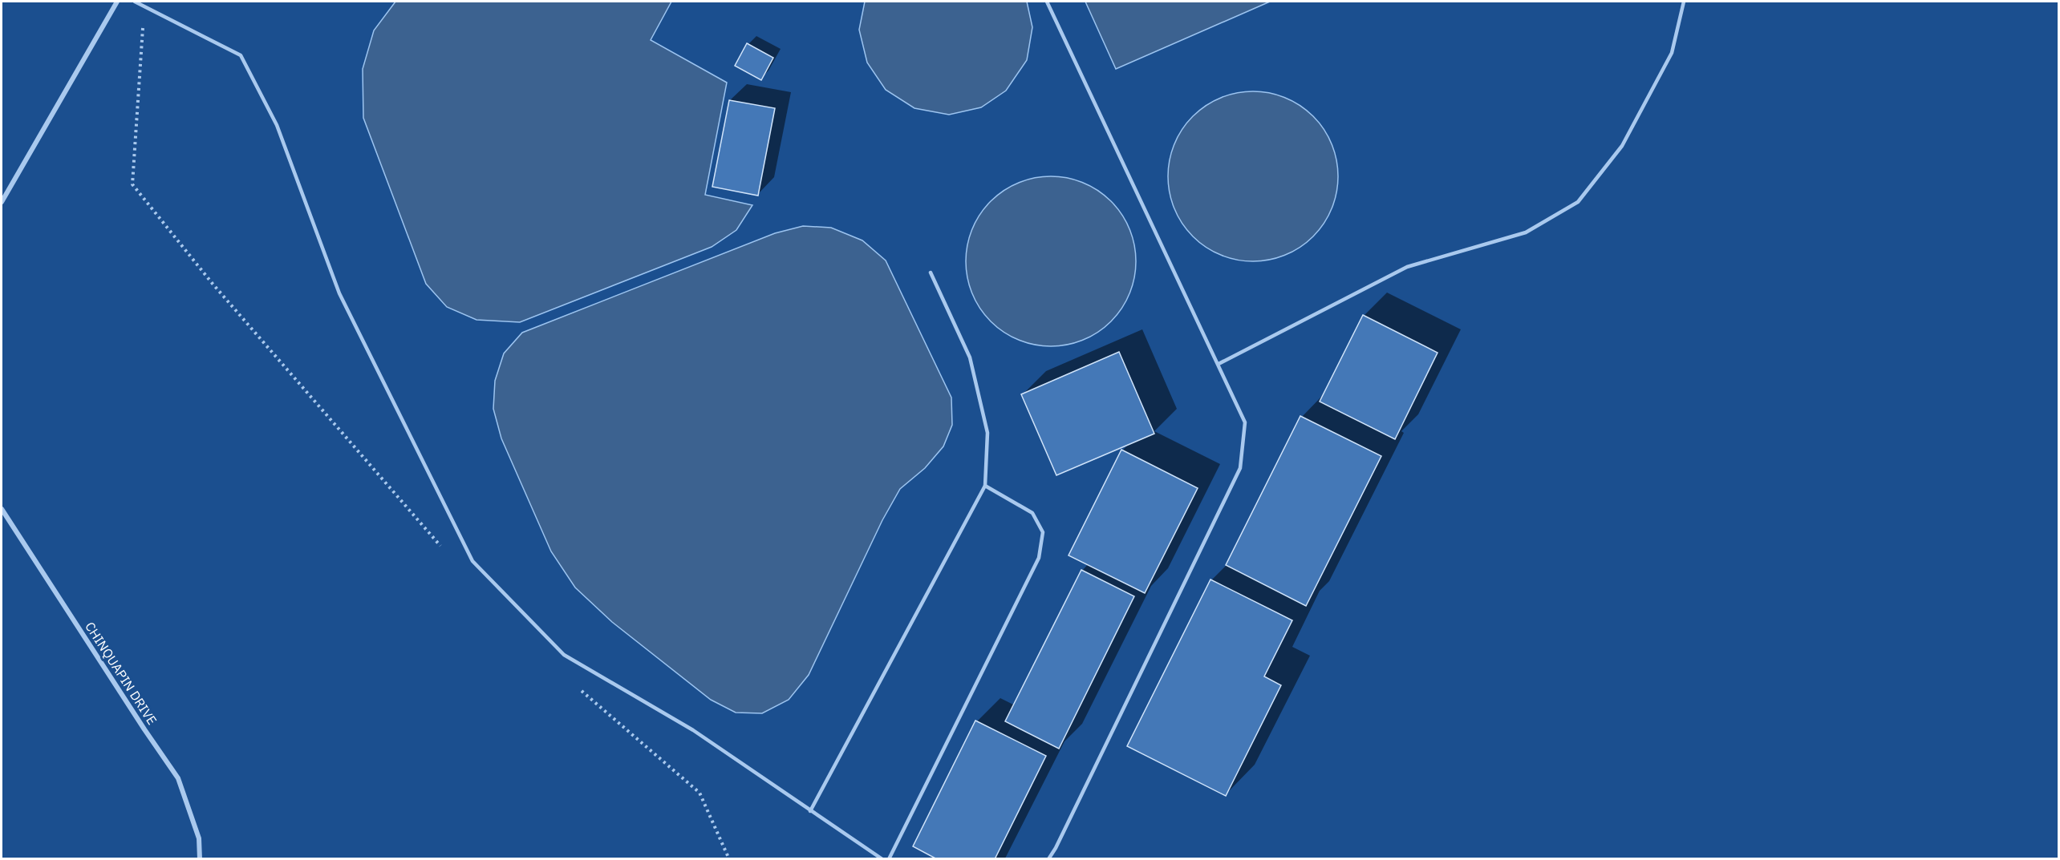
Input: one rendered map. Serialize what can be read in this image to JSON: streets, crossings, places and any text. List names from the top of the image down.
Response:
{
  "streets": {
    "street": ["CHINQUAPIN DRIVE"]
  }
}
